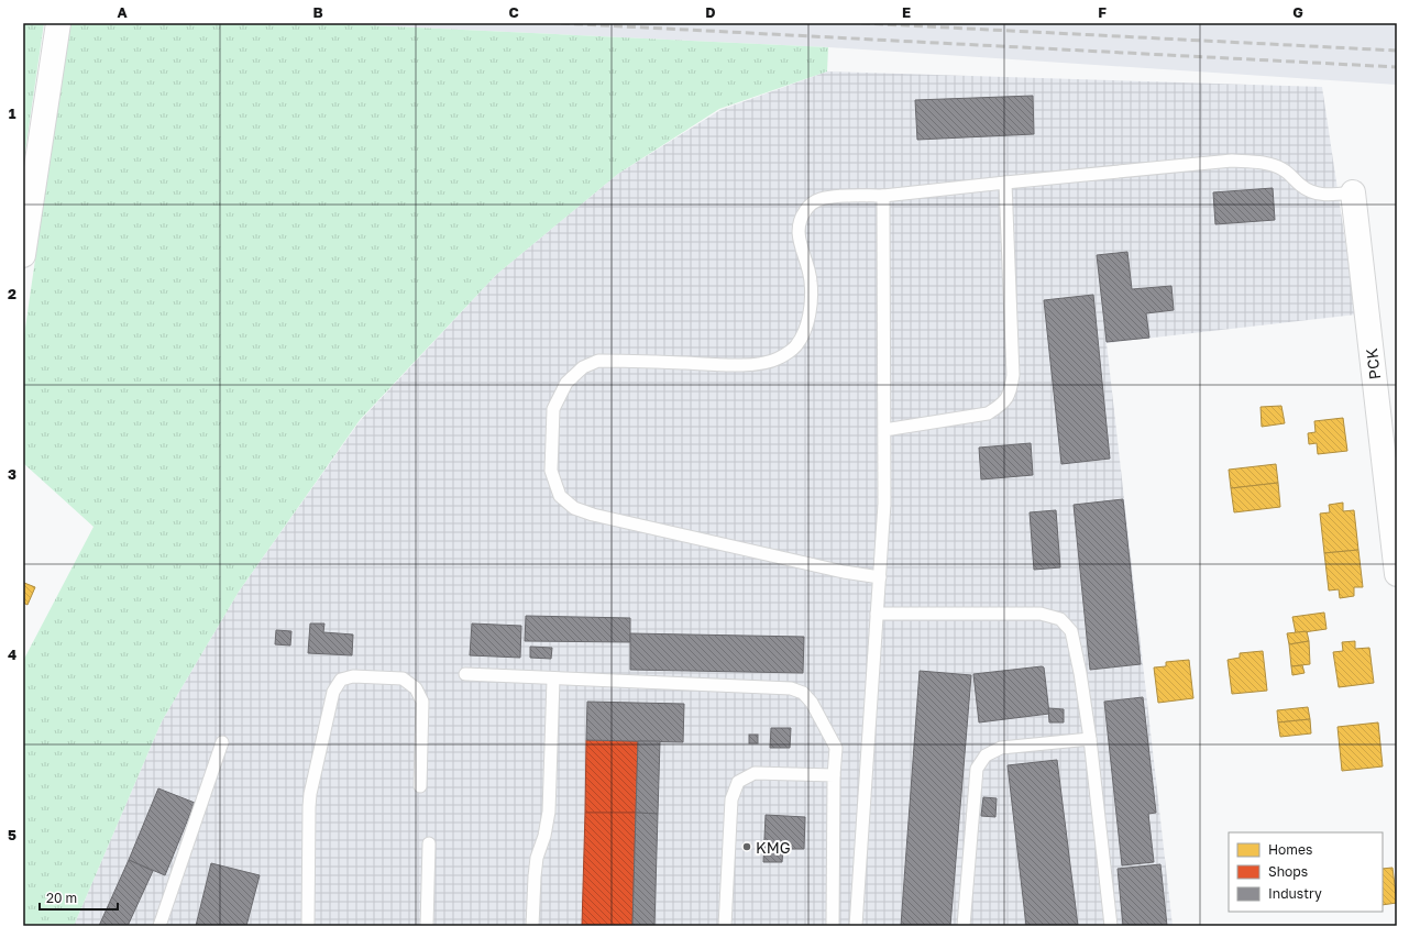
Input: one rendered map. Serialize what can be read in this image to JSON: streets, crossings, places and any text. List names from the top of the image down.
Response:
{
  "streets": {
    "street": ["PCK"]
  },
  "places": ["KMG"],
  "legend": ["Homes", "Shops", "Industry"],
  "scale_bar": "20 m",
  "grid": {
    "columns": [
      "A",
      "B",
      "C",
      "D",
      "E",
      "F",
      "G"
    ],
    "rows": [
      "1",
      "2",
      "3",
      "4",
      "5"
    ]
  }
}
